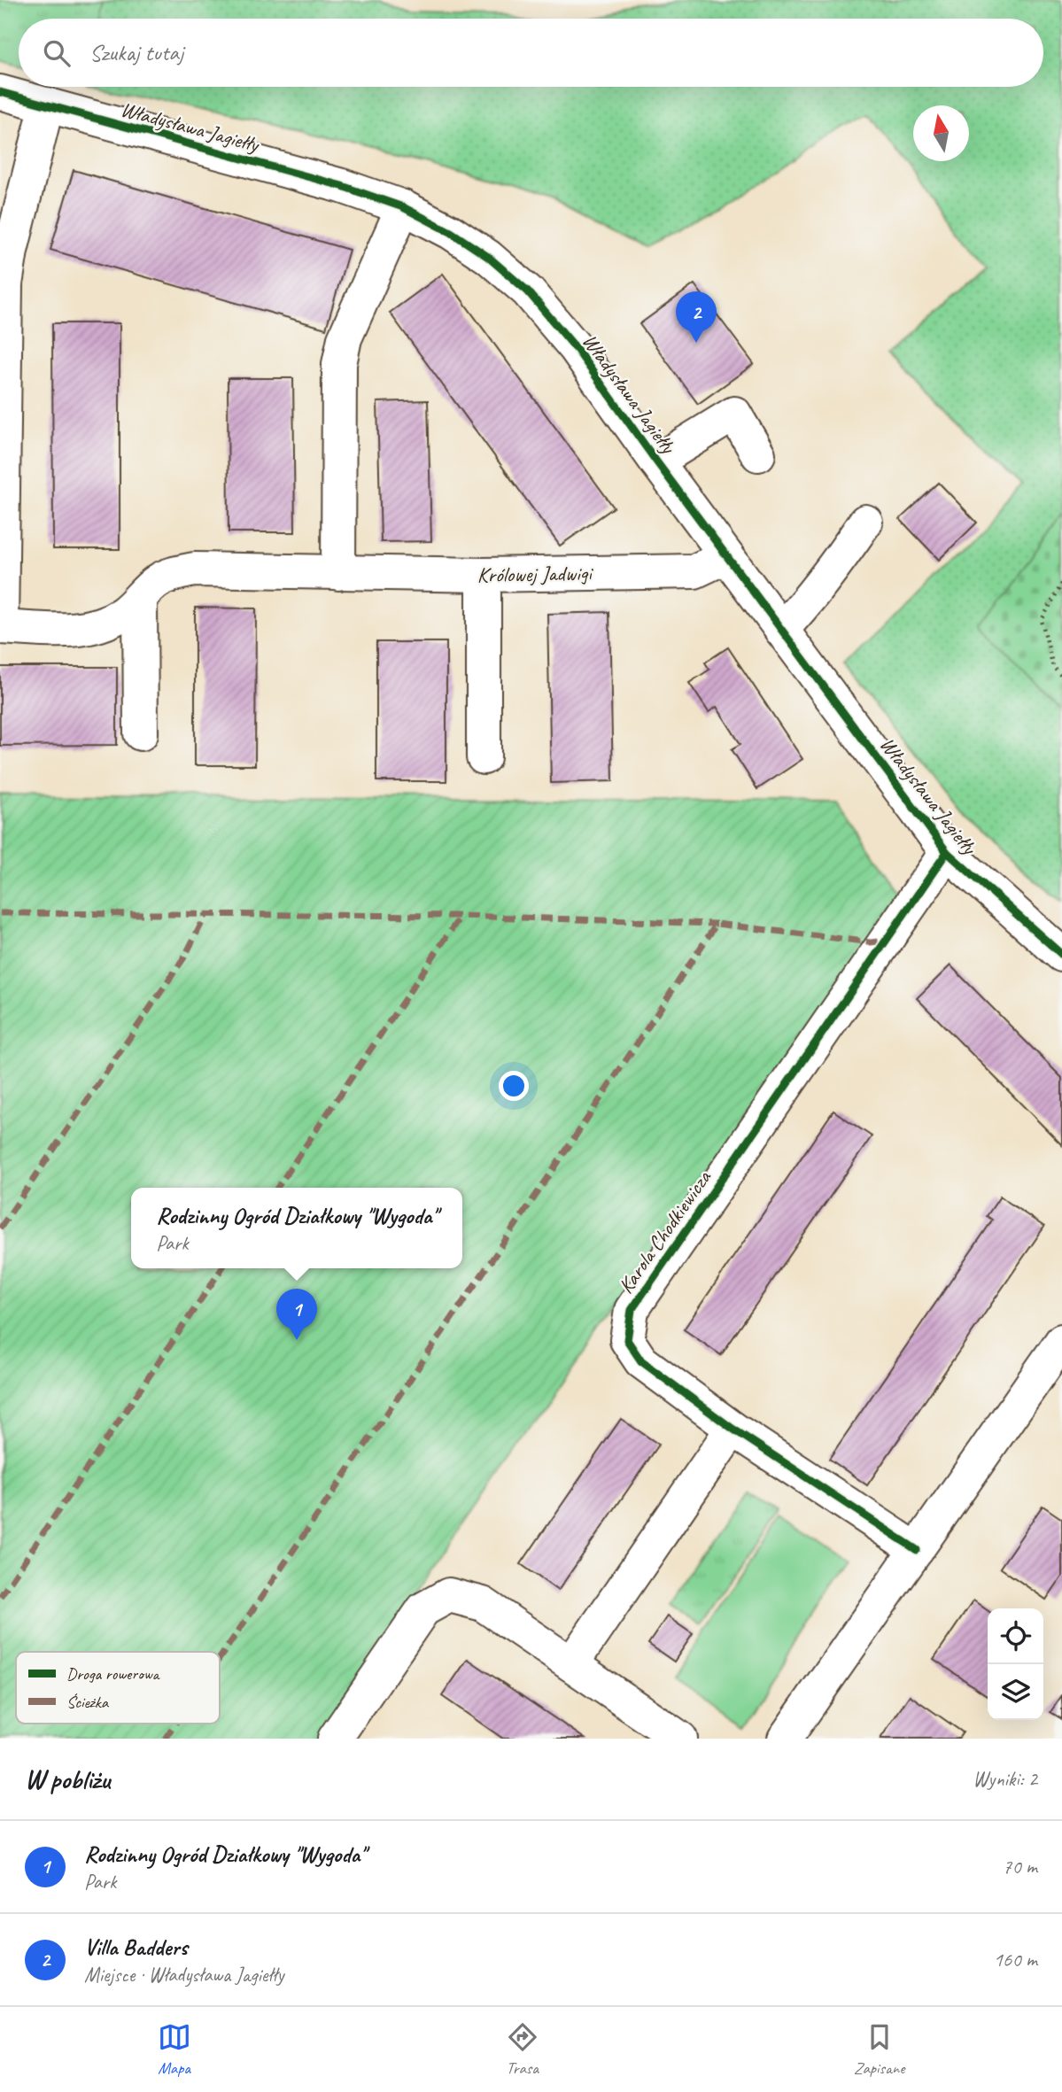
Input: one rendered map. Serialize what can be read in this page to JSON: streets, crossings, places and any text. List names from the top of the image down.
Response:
{
  "streets": {
    "street": ["Władysława Jagiełły", "Królowej Jadwigi", "Karola Chodkiewicza"]
  },
  "crossings": [
    ["Władysława Jagiełły", "Królowej Jadwigi"],
    ["Władysława Jagiełły", "Karola Chodkiewicza"]
  ],
  "legend": ["Droga rowerowa", "Ścieżka"],
  "north": "top",
  "page": {
    "search": "Szukaj tutaj",
    "pins": ["2", "1"],
    "popup": ["Rodzinny Ogród Działkowy \"Wygoda\"", "Park"],
    "heading": ["W pobliżu", "Wyniki: 2"],
    "list": [
      {
        "mark": "1",
        "name": "Rodzinny Ogród Działkowy \"Wygoda\"",
        "note": "Park",
        "value": "70 m"
      },
      {
        "mark": "2",
        "name": "Villa Badders",
        "note": "Miejsce · Władysława Jagiełły",
        "value": "160 m"
      }
    ],
    "nav": ["Mapa", "Trasa", "Zapisane"]
  }
}
